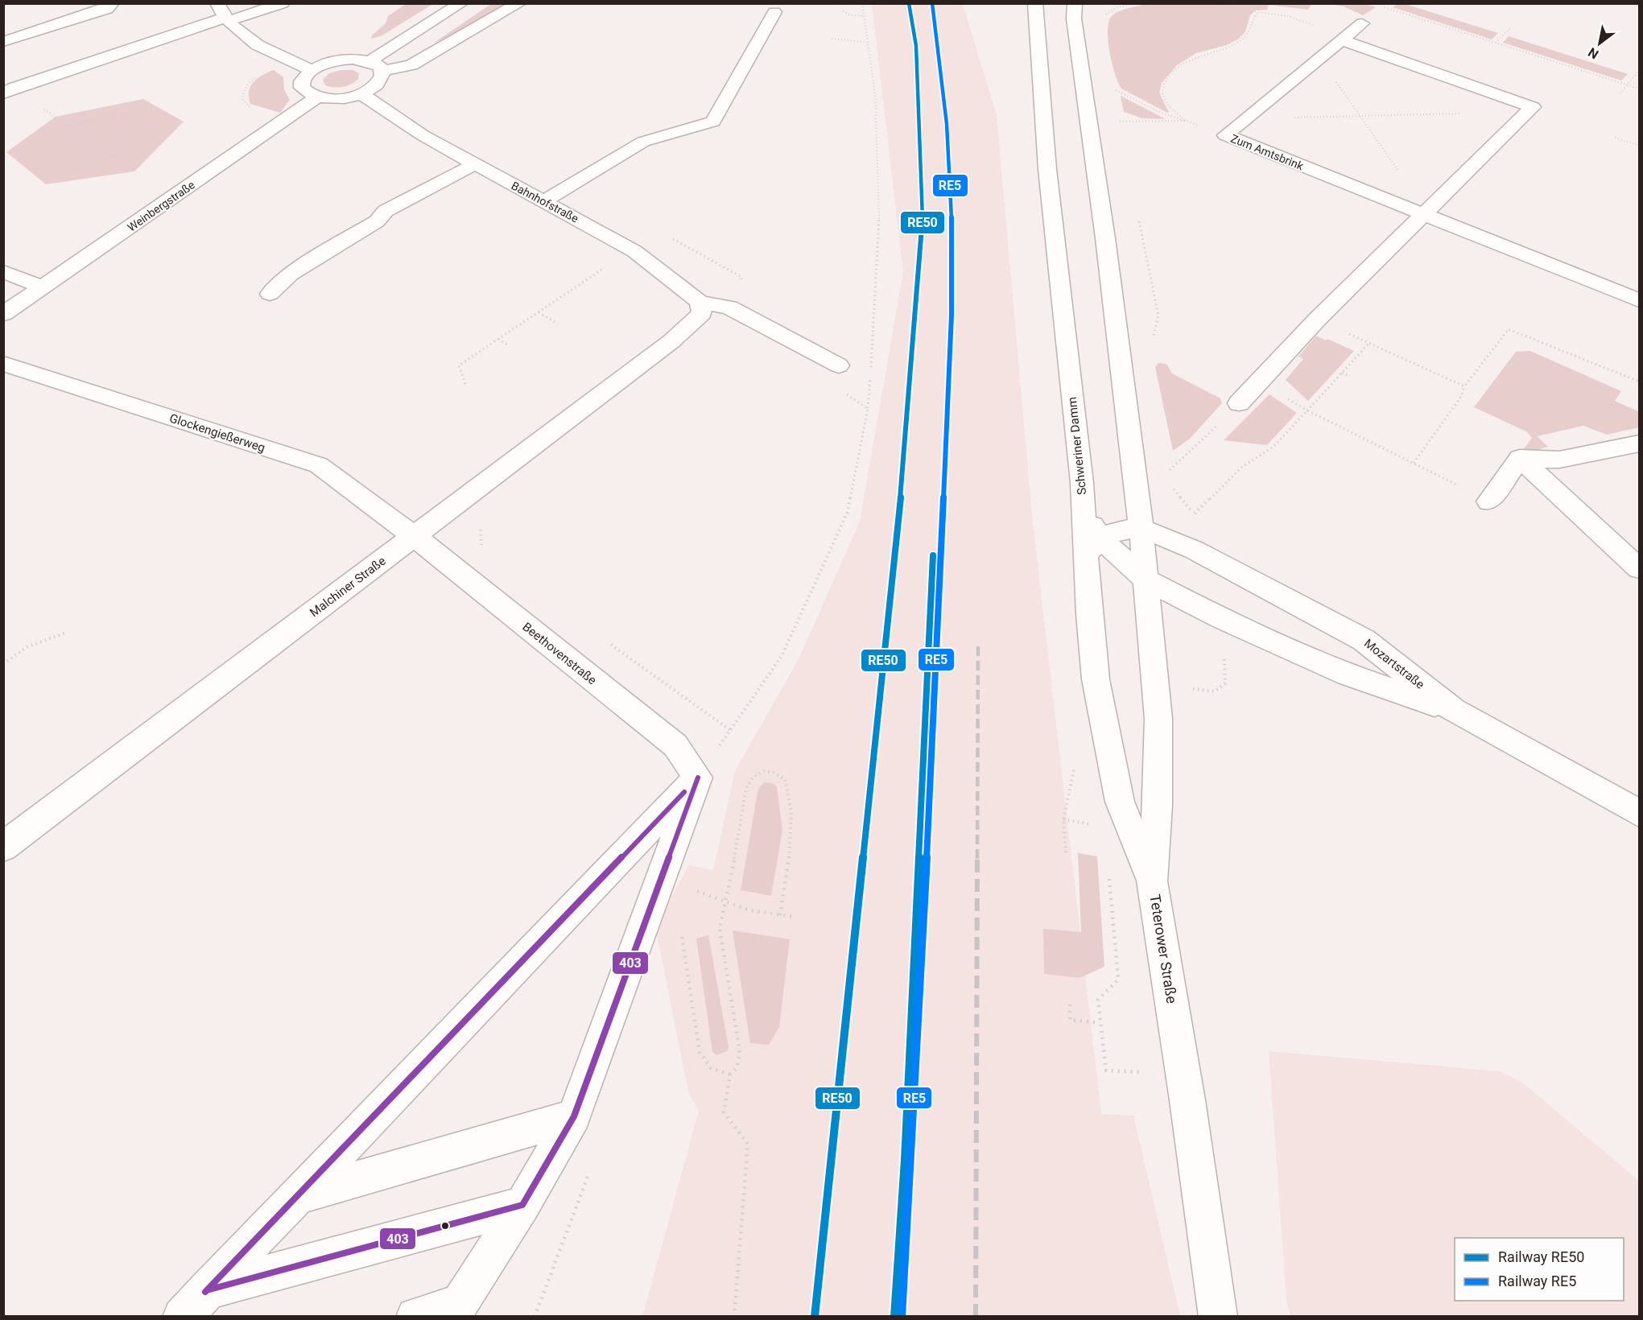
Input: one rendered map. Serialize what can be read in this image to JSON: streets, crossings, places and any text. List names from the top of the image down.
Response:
{
  "streets": {
    "street": [
      "Zum Amtsbrink",
      "Bahnhofstraße",
      "Weinbergstraße",
      "Glockengießerweg",
      "Schweriner Damm",
      "Malchiner Straße",
      "Beethovenstraße",
      "Mozartstraße",
      "Teterower Straße"
    ]
  },
  "crossings": [
    ["Bahnhofstraße", "Malchiner Straße"],
    ["Glockengießerweg", "Malchiner Straße"],
    ["Glockengießerweg", "Beethovenstraße"],
    ["Schweriner Damm", "Mozartstraße"],
    ["Malchiner Straße", "Beethovenstraße"]
  ],
  "lines": ["rail line RE50", "rail line RE5", "transit line 403"],
  "legend": ["Railway RE50", "Railway RE5"],
  "north": "bottom left"
}
